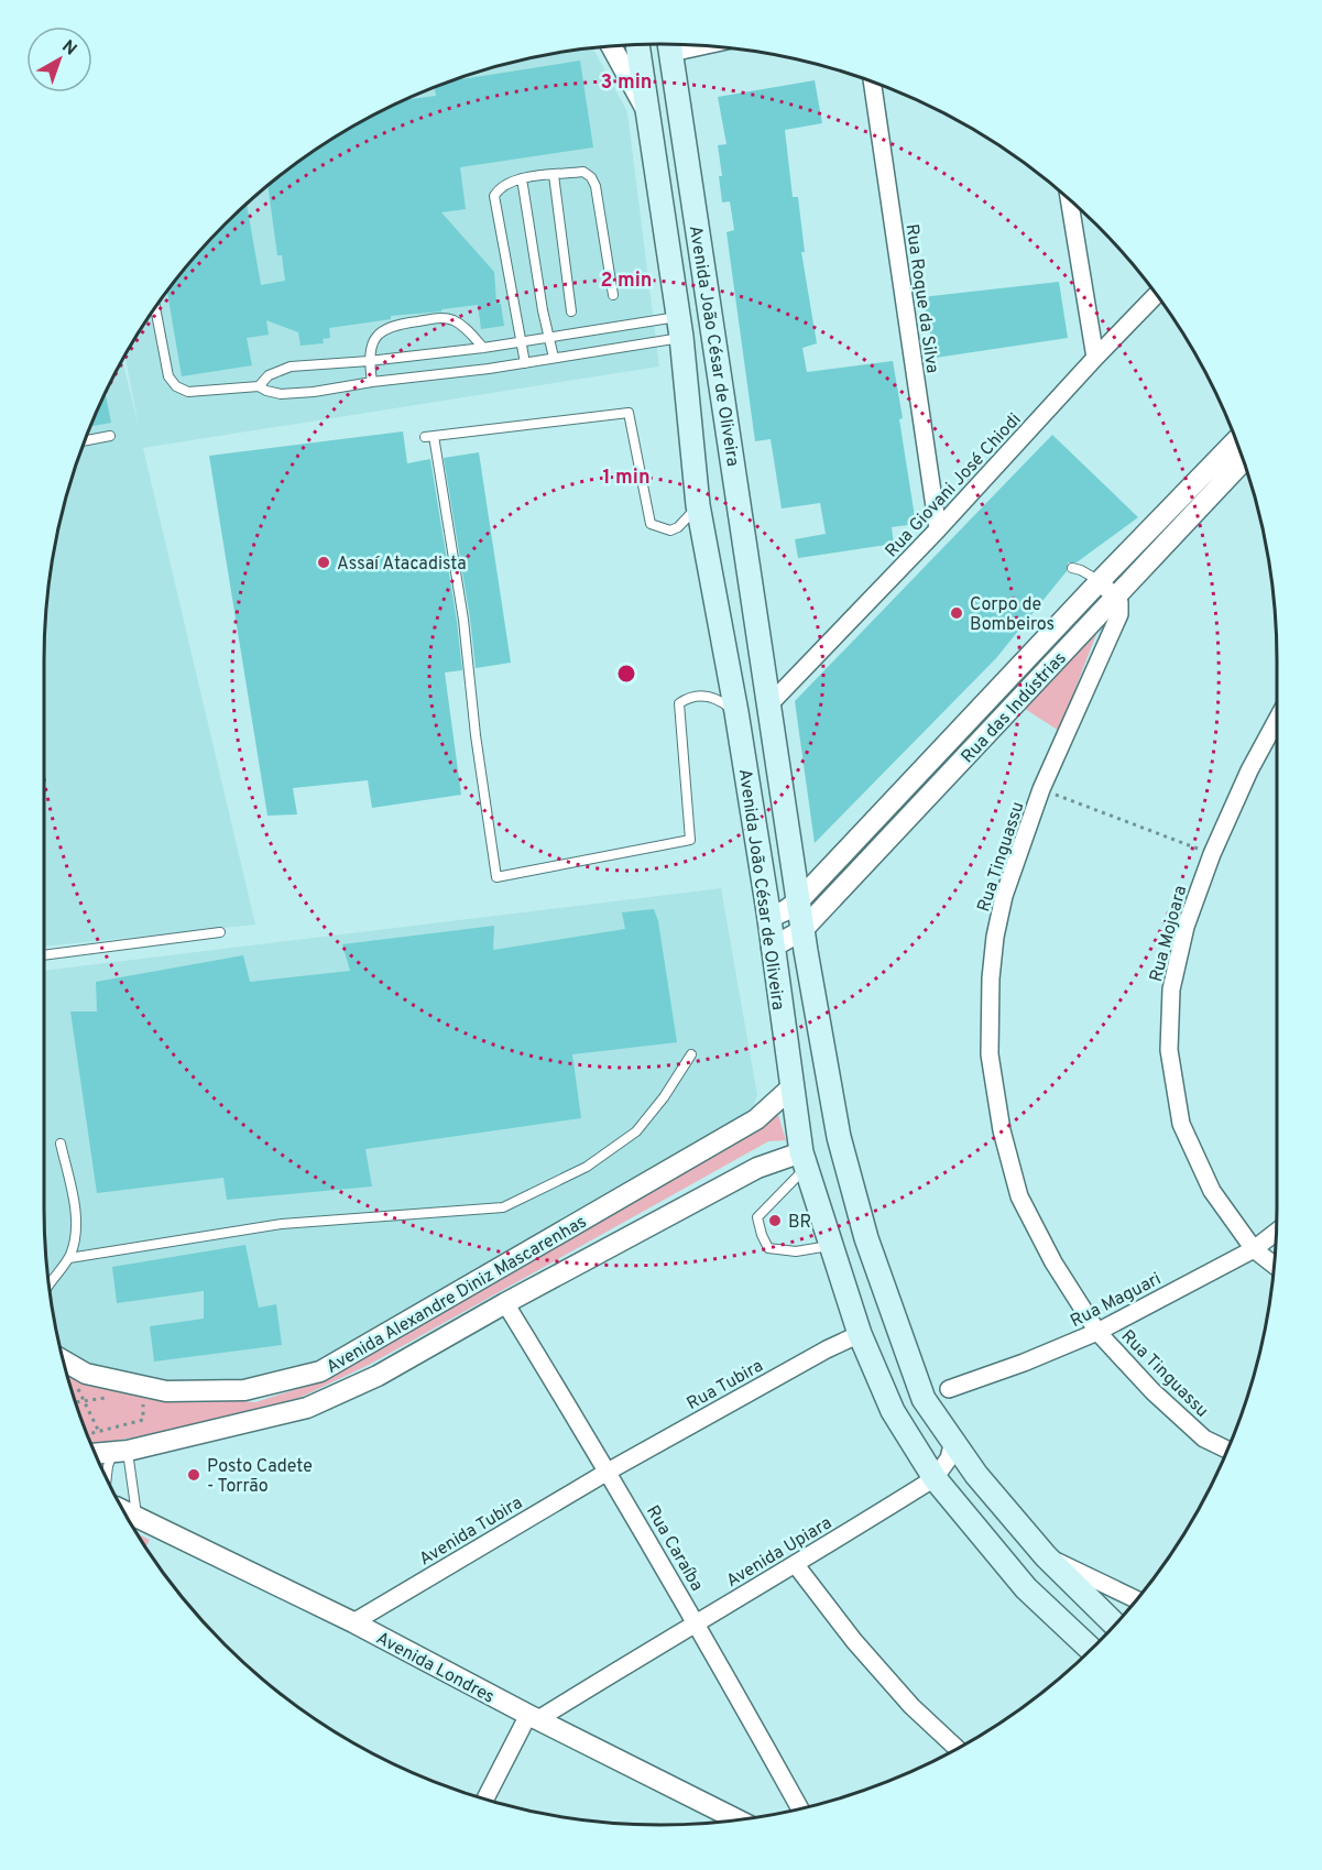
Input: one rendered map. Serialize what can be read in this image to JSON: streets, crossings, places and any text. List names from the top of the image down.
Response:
{
  "streets": {
    "main road": ["Avenida João César de Oliveira"],
    "street": [
      "Rua Roque da Silva",
      "Rua Giovani José Chiodi",
      "Rua das Indústrias",
      "Rua Tinguassu",
      "Rua Mojoara",
      "Avenida Alexandre Diniz Mascarenhas",
      "Rua Maguari",
      "Rua Tubira",
      "Avenida Tubira",
      "Rua Caraíba",
      "Avenida Upiara",
      "Avenida Londres"
    ]
  },
  "crossings": [
    ["Rua Roque da Silva", "Rua Giovani José Chiodi"],
    ["Avenida João César de Oliveira", "Rua Giovani José Chiodi"],
    ["Avenida João César de Oliveira", "Rua das Indústrias"],
    ["Avenida João César de Oliveira", "Avenida Alexandre Diniz Mascarenhas"],
    ["Avenida João César de Oliveira", "Rua Tubira"],
    ["Avenida João César de Oliveira", "Avenida Upiara"],
    ["Rua das Indústrias", "Rua Tinguassu"],
    ["Rua Tinguassu", "Rua Maguari"],
    ["Rua Mojoara", "Rua Maguari"],
    ["Avenida Alexandre Diniz Mascarenhas", "Rua Caraíba"],
    ["Rua Tubira", "Avenida Tubira"],
    ["Rua Tubira", "Rua Caraíba"],
    ["Avenida Tubira", "Rua Caraíba"],
    ["Avenida Tubira", "Avenida Londres"],
    ["Rua Caraíba", "Avenida Upiara"],
    ["Avenida Upiara", "Avenida Londres"]
  ],
  "places": [
    "Assaí Atacadista",
    "Corpo de Bombeiros",
    "BR",
    "Posto Cadete - Torrão"
  ],
  "north": "top right",
  "rings": ["3 min", "2 min", "1 min"]
}
